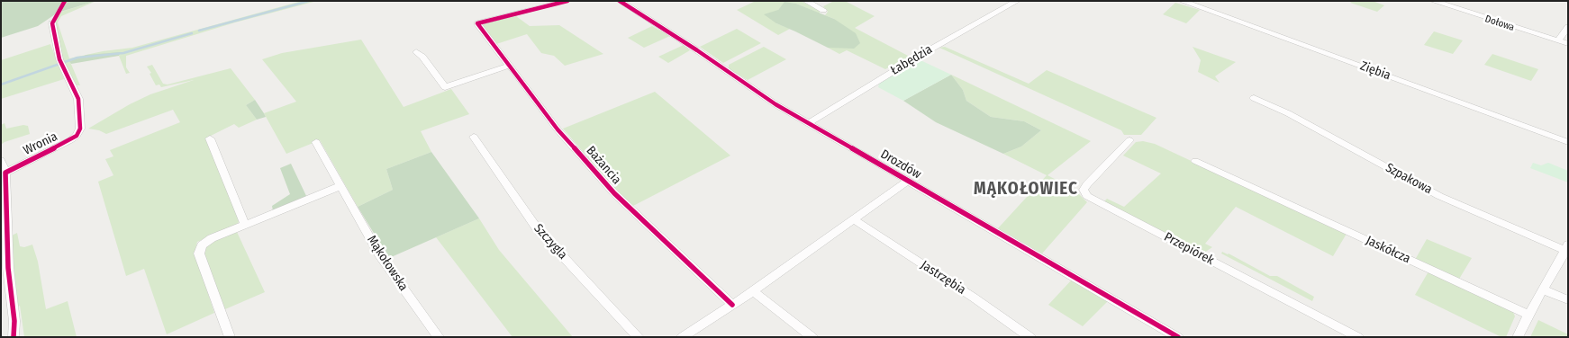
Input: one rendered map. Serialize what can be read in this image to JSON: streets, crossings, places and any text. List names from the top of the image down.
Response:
{
  "streets": {
    "street": [
      "Dołowa",
      "Łabędzia",
      "Ziębia",
      "Wronia",
      "Drozdów",
      "Bażancia",
      "Szpakowa",
      "Szczygla",
      "Przepiórek",
      "Jaskółcza",
      "Mąkołowska",
      "Jastrzębia"
    ]
  },
  "crossings": [
    ["Łabędzia", "Drozdów"]
  ],
  "districts": ["MĄKOŁOWIEC"]
}
